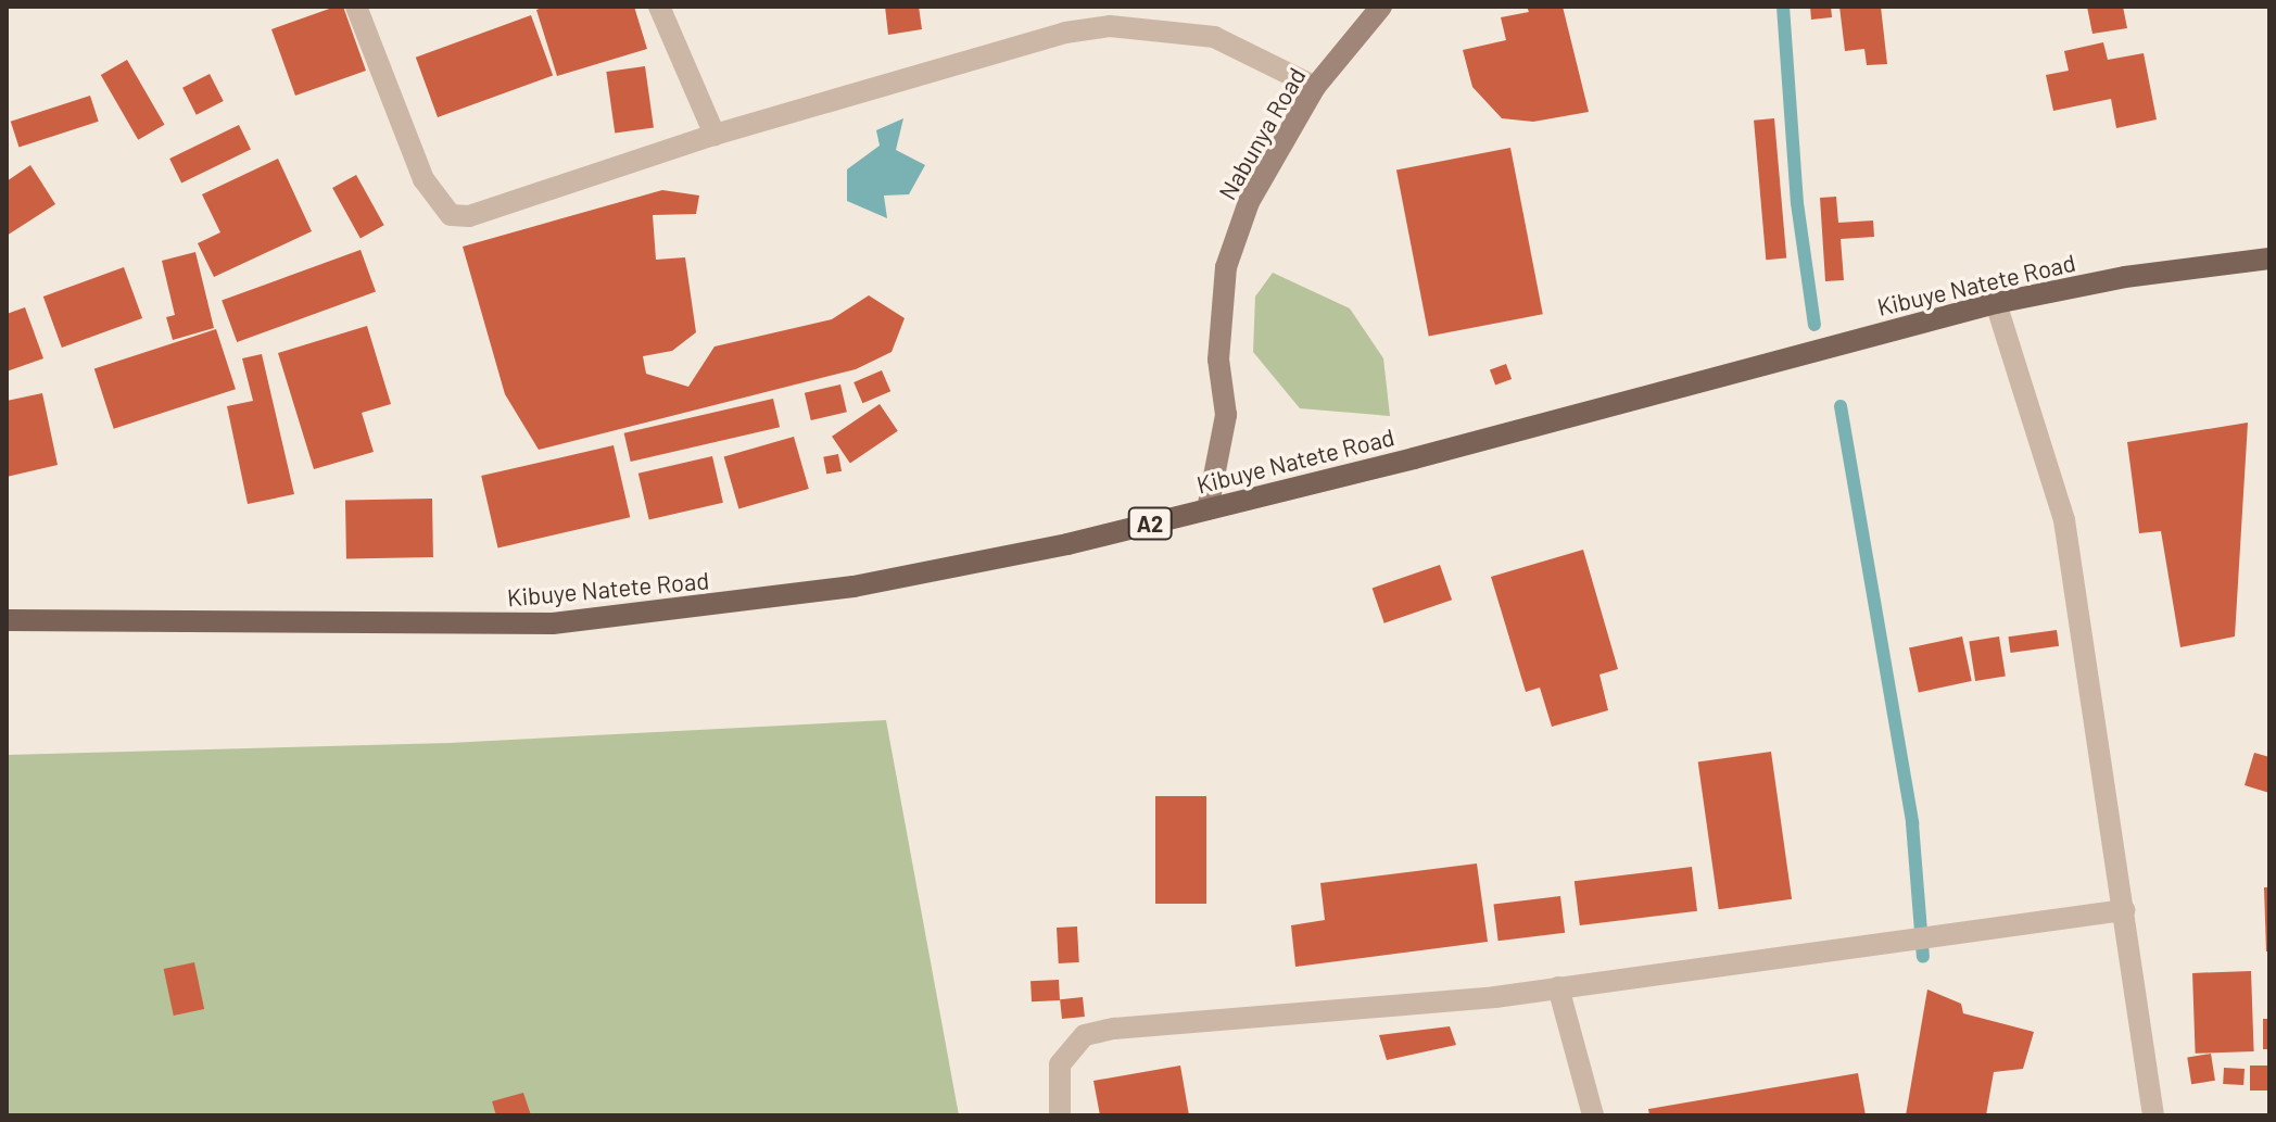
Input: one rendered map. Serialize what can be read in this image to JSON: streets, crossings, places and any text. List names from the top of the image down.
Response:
{
  "streets": {
    "main road": ["Nabunya Road", "Kibuye Natete Road", "A2"]
  },
  "crossings": [
    ["Nabunya Road", "Kibuye Natete Road"]
  ]
}
